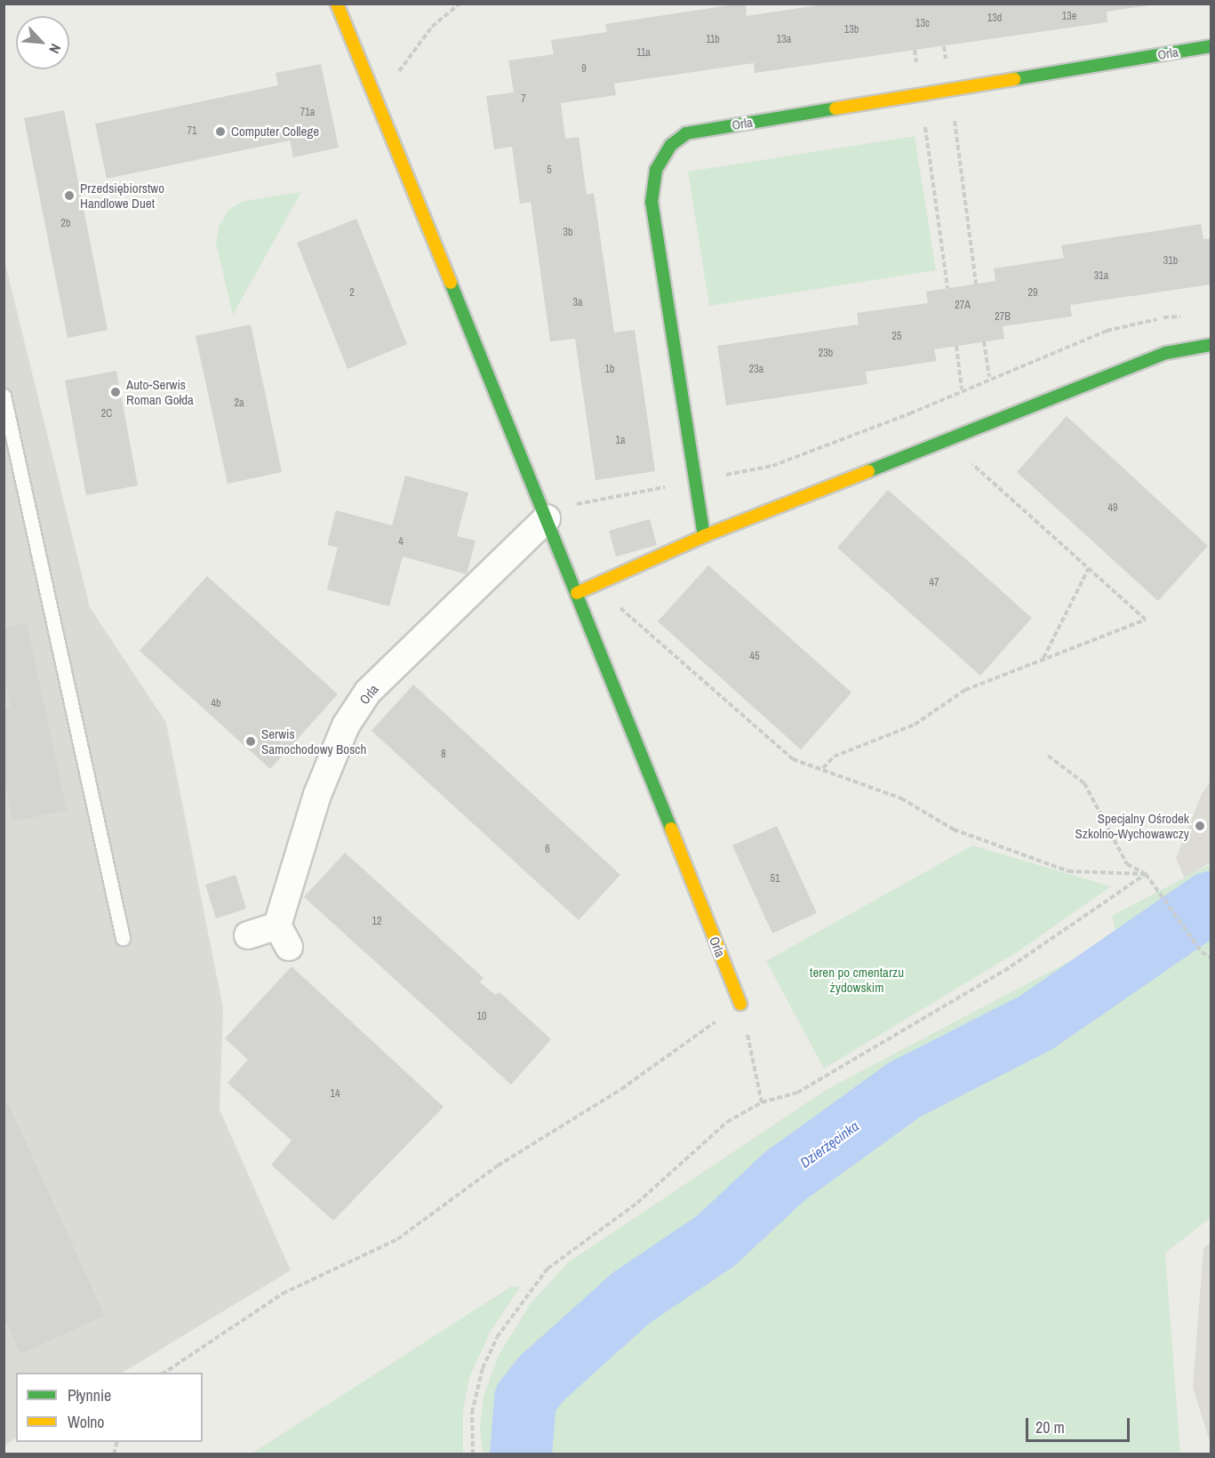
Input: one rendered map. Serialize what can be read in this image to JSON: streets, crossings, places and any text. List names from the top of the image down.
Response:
{
  "streets": {
    "street": ["Orla"]
  },
  "water": ["Dzierżęcinka"],
  "parks": ["teren po cmentarzu żydowskim"],
  "places": [
    "Computer College",
    "Przedsiębiorstwo Handlowe Duet",
    "Auto-Serwis Roman Gołda",
    "Serwis Samochodowy Bosch",
    "Specjalny Ośrodek Szkolno-Wychowawczy"
  ],
  "house_numbers": [
    "13e",
    "13d",
    "13c",
    "13b",
    "11b",
    "13a",
    "11a",
    "9",
    "7",
    "71a",
    "71",
    "5",
    "2b",
    "3b",
    "31b",
    "31a",
    "2",
    "29",
    "3a",
    "27A",
    "27B",
    "25",
    "23b",
    "1b",
    "23a",
    "2a",
    "2C",
    "1a",
    "49",
    "4",
    "47",
    "45",
    "4b",
    "8",
    "6",
    "51",
    "12",
    "10",
    "14"
  ],
  "legend": ["Płynnie", "Wolno"],
  "scale_bar": "20 m",
  "north": "bottom right"
}
